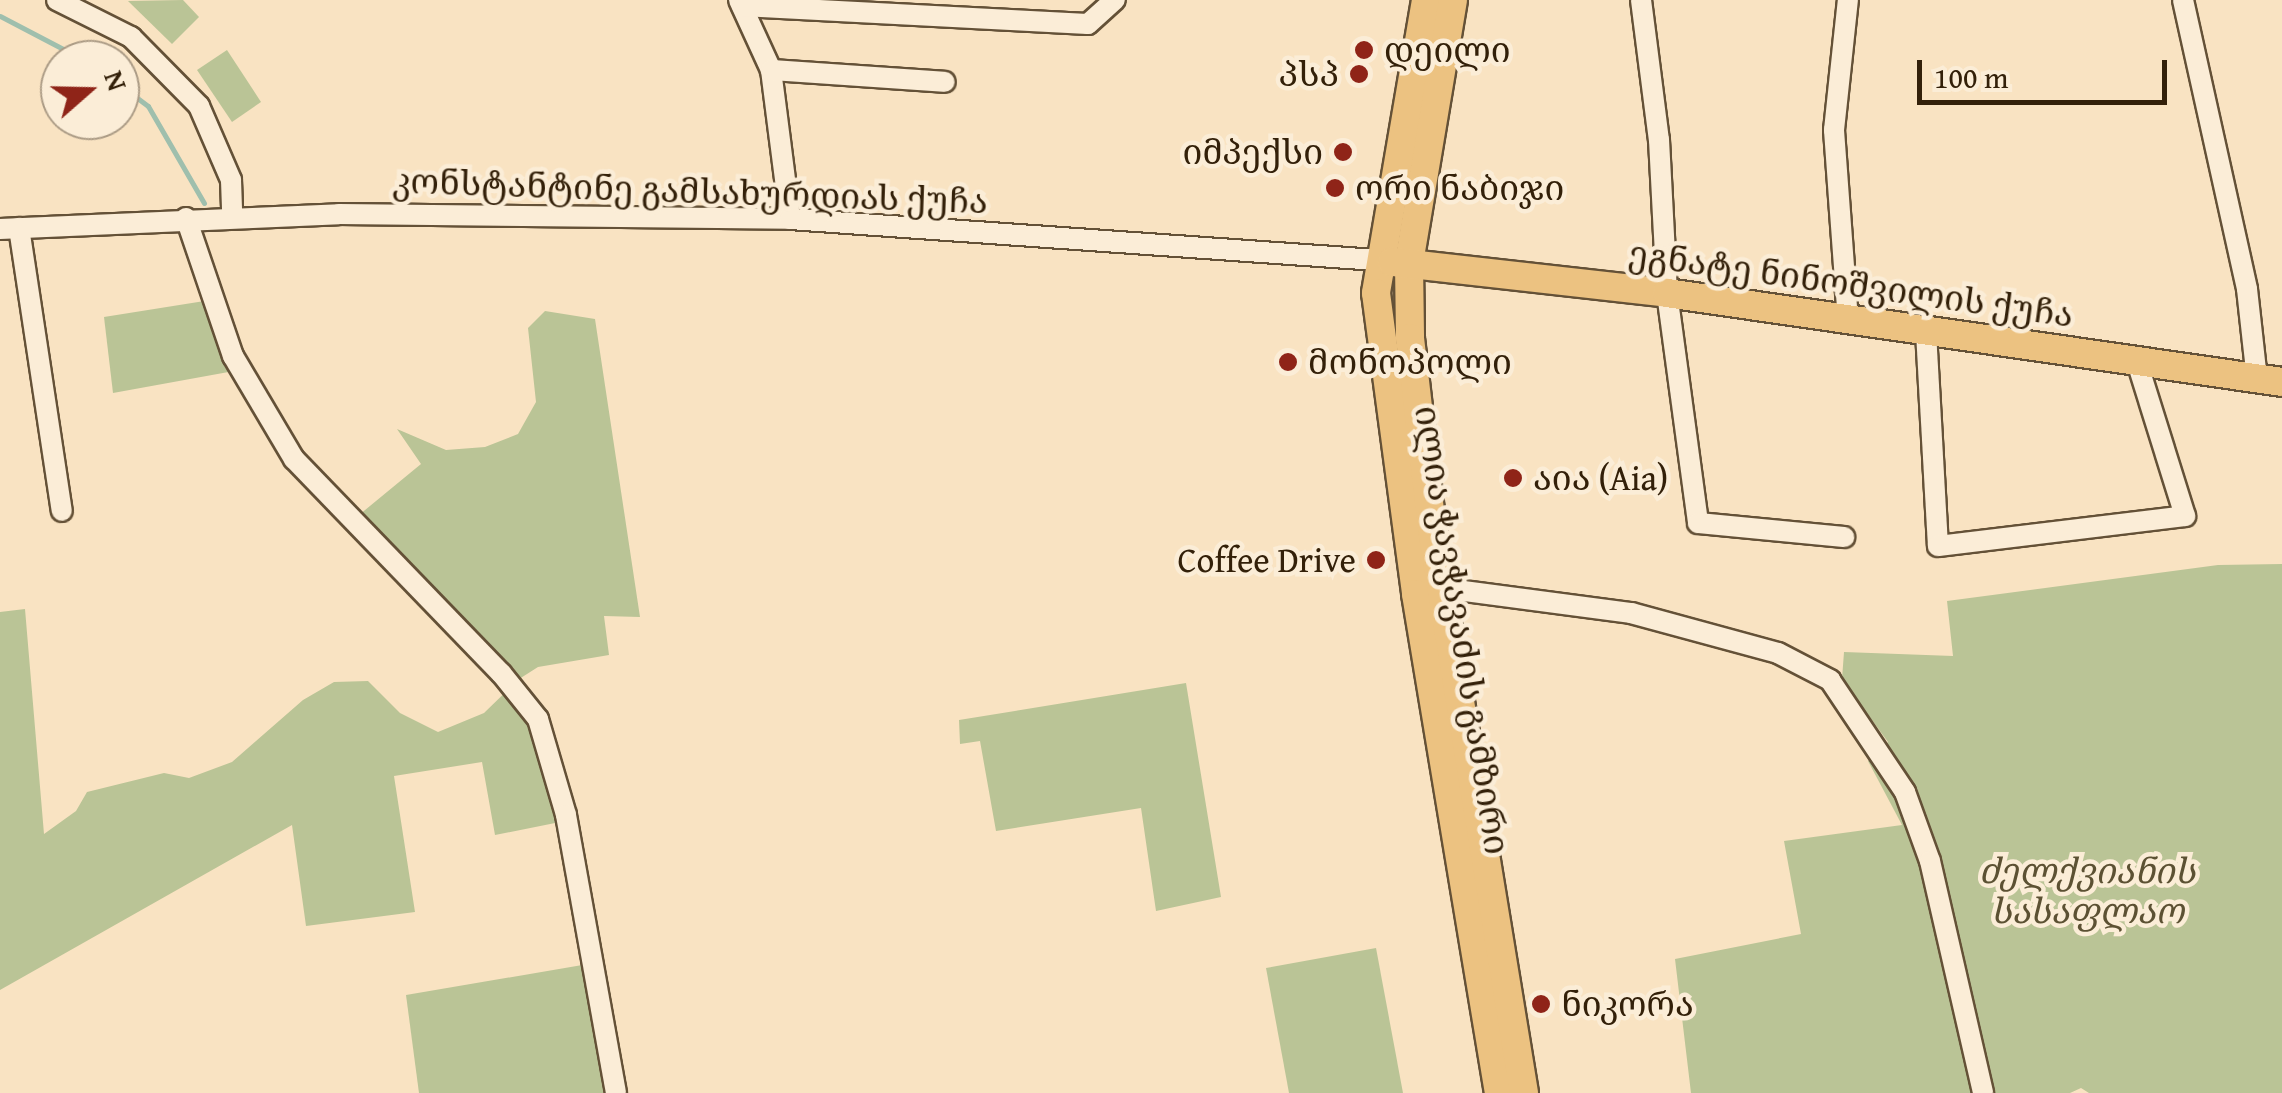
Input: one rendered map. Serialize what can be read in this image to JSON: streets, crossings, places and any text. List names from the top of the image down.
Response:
{
  "streets": {
    "main road": ["ეგნატე ნინოშვილის ქუჩა", "ილია ჭავჭავაძის გამზირი"],
    "street": ["კონსტანტინე გამსახურდიას ქუჩა"]
  },
  "crossings": [
    ["კონსტანტინე გამსახურდიას ქუჩა", "ეგნატე ნინოშვილის ქუჩა"],
    ["კონსტანტინე გამსახურდიას ქუჩა", "ილია ჭავჭავაძის გამზირი"],
    ["ეგნატე ნინოშვილის ქუჩა", "ილია ჭავჭავაძის გამზირი"]
  ],
  "parks": ["ძელქვიანის სასაფლაო"],
  "places": [
    "დეილი",
    "პსპ",
    "იმპექსი",
    "ორი ნაბიჯი",
    "მონოპოლი",
    "აია (Aia)",
    "Coffee Drive",
    "ნიკორა"
  ],
  "scale_bar": "100 m",
  "north": "right"
}
